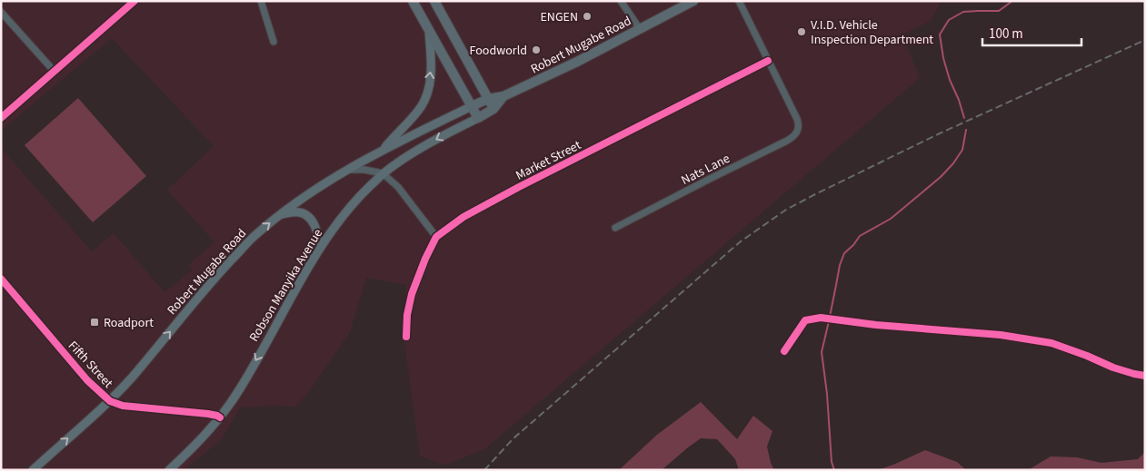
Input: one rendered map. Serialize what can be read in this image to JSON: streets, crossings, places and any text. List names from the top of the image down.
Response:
{
  "streets": {
    "main road": ["Robert Mugabe Road", "Robson Manyika Avenue"],
    "street": ["Market Street", "Nats Lane", "Fifth Street"]
  },
  "crossings": [
    ["Robert Mugabe Road", "Robson Manyika Avenue"],
    ["Robert Mugabe Road", "Fifth Street"],
    ["Market Street", "Nats Lane"],
    ["Robson Manyika Avenue", "Fifth Street"]
  ],
  "one_way": ["Robert Mugabe Road", "Robson Manyika Avenue"],
  "places": {
    "other": ["ENGEN", "V.I.D. Vehicle Inspection Department", "Foodworld"],
    "transit": ["Roadport"]
  },
  "scale_bar": "100 m"
}
